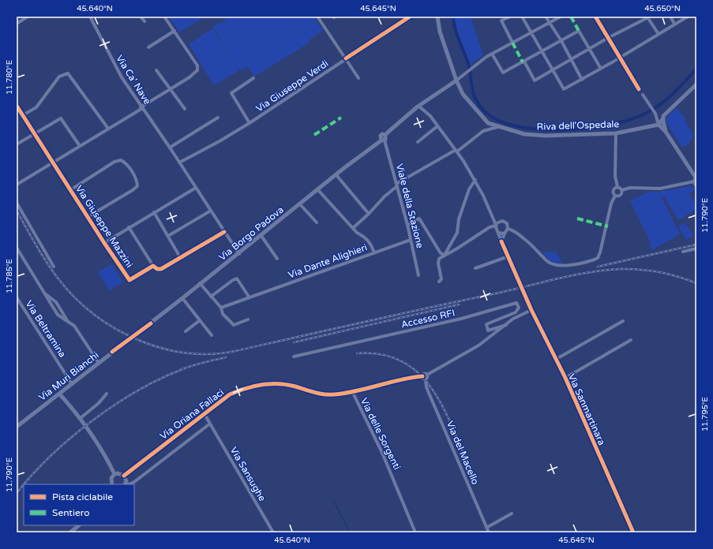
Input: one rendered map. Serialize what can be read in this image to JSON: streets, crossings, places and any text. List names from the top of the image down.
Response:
{
  "streets": {
    "street": [
      "Via Ca' Nave",
      "Via Giuseppe Verdi",
      "Riva dell'Ospedale",
      "Viale della Stazione",
      "Via Giuseppe Mazzini",
      "Via Borgo Padova",
      "Via Dante Alighieri",
      "Accesso RFI",
      "Via Beltramina",
      "Via Muri Bianchi",
      "Via Sanmartinara",
      "Via Oriana Fallaci",
      "Via delle Sorgenti",
      "Via del Macello",
      "Via Sansughe"
    ]
  },
  "crossings": [
    ["Via Ca' Nave", "Via Giuseppe Verdi"],
    ["Via Ca' Nave", "Via Giuseppe Mazzini"],
    ["Via Ca' Nave", "Via Borgo Padova"],
    ["Riva dell'Ospedale", "Via Borgo Padova"],
    ["Viale della Stazione", "Via Borgo Padova"],
    ["Viale della Stazione", "Via Dante Alighieri"],
    ["Via Borgo Padova", "Via Muri Bianchi"],
    ["Via Beltramina", "Via Muri Bianchi"],
    ["Via Oriana Fallaci", "Via delle Sorgenti"],
    ["Via Oriana Fallaci", "Via Sansughe"]
  ],
  "legend": ["Pista ciclabile", "Sentiero"],
  "coordinates": [
    "45.640°N",
    "45.645°N",
    "45.650°N",
    "11.780°E",
    "11.790°E",
    "11.785°E",
    "11.795°E"
  ]
}
